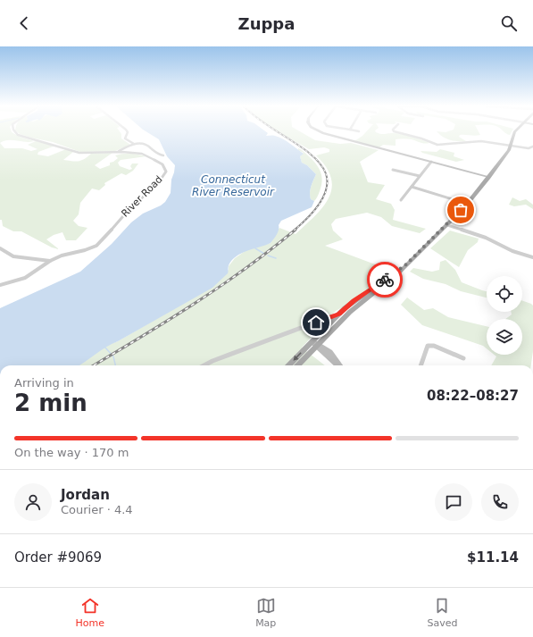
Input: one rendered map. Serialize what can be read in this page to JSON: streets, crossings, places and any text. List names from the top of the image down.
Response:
{
  "streets": {
    "street": ["River Road"]
  },
  "water": ["Connecticut River Reservoir"],
  "page": {
    "header": "Zuppa",
    "heading": ["2 min", "Arriving in", "08:22–08:27"],
    "panel": [
      "Jordan",
      "Courier · 4.4",
      "Order #9069",
      "$11.14"
    ],
    "bar": "On the way · 170 m",
    "tabs": ["Home", "Map", "Saved"]
  }
}
